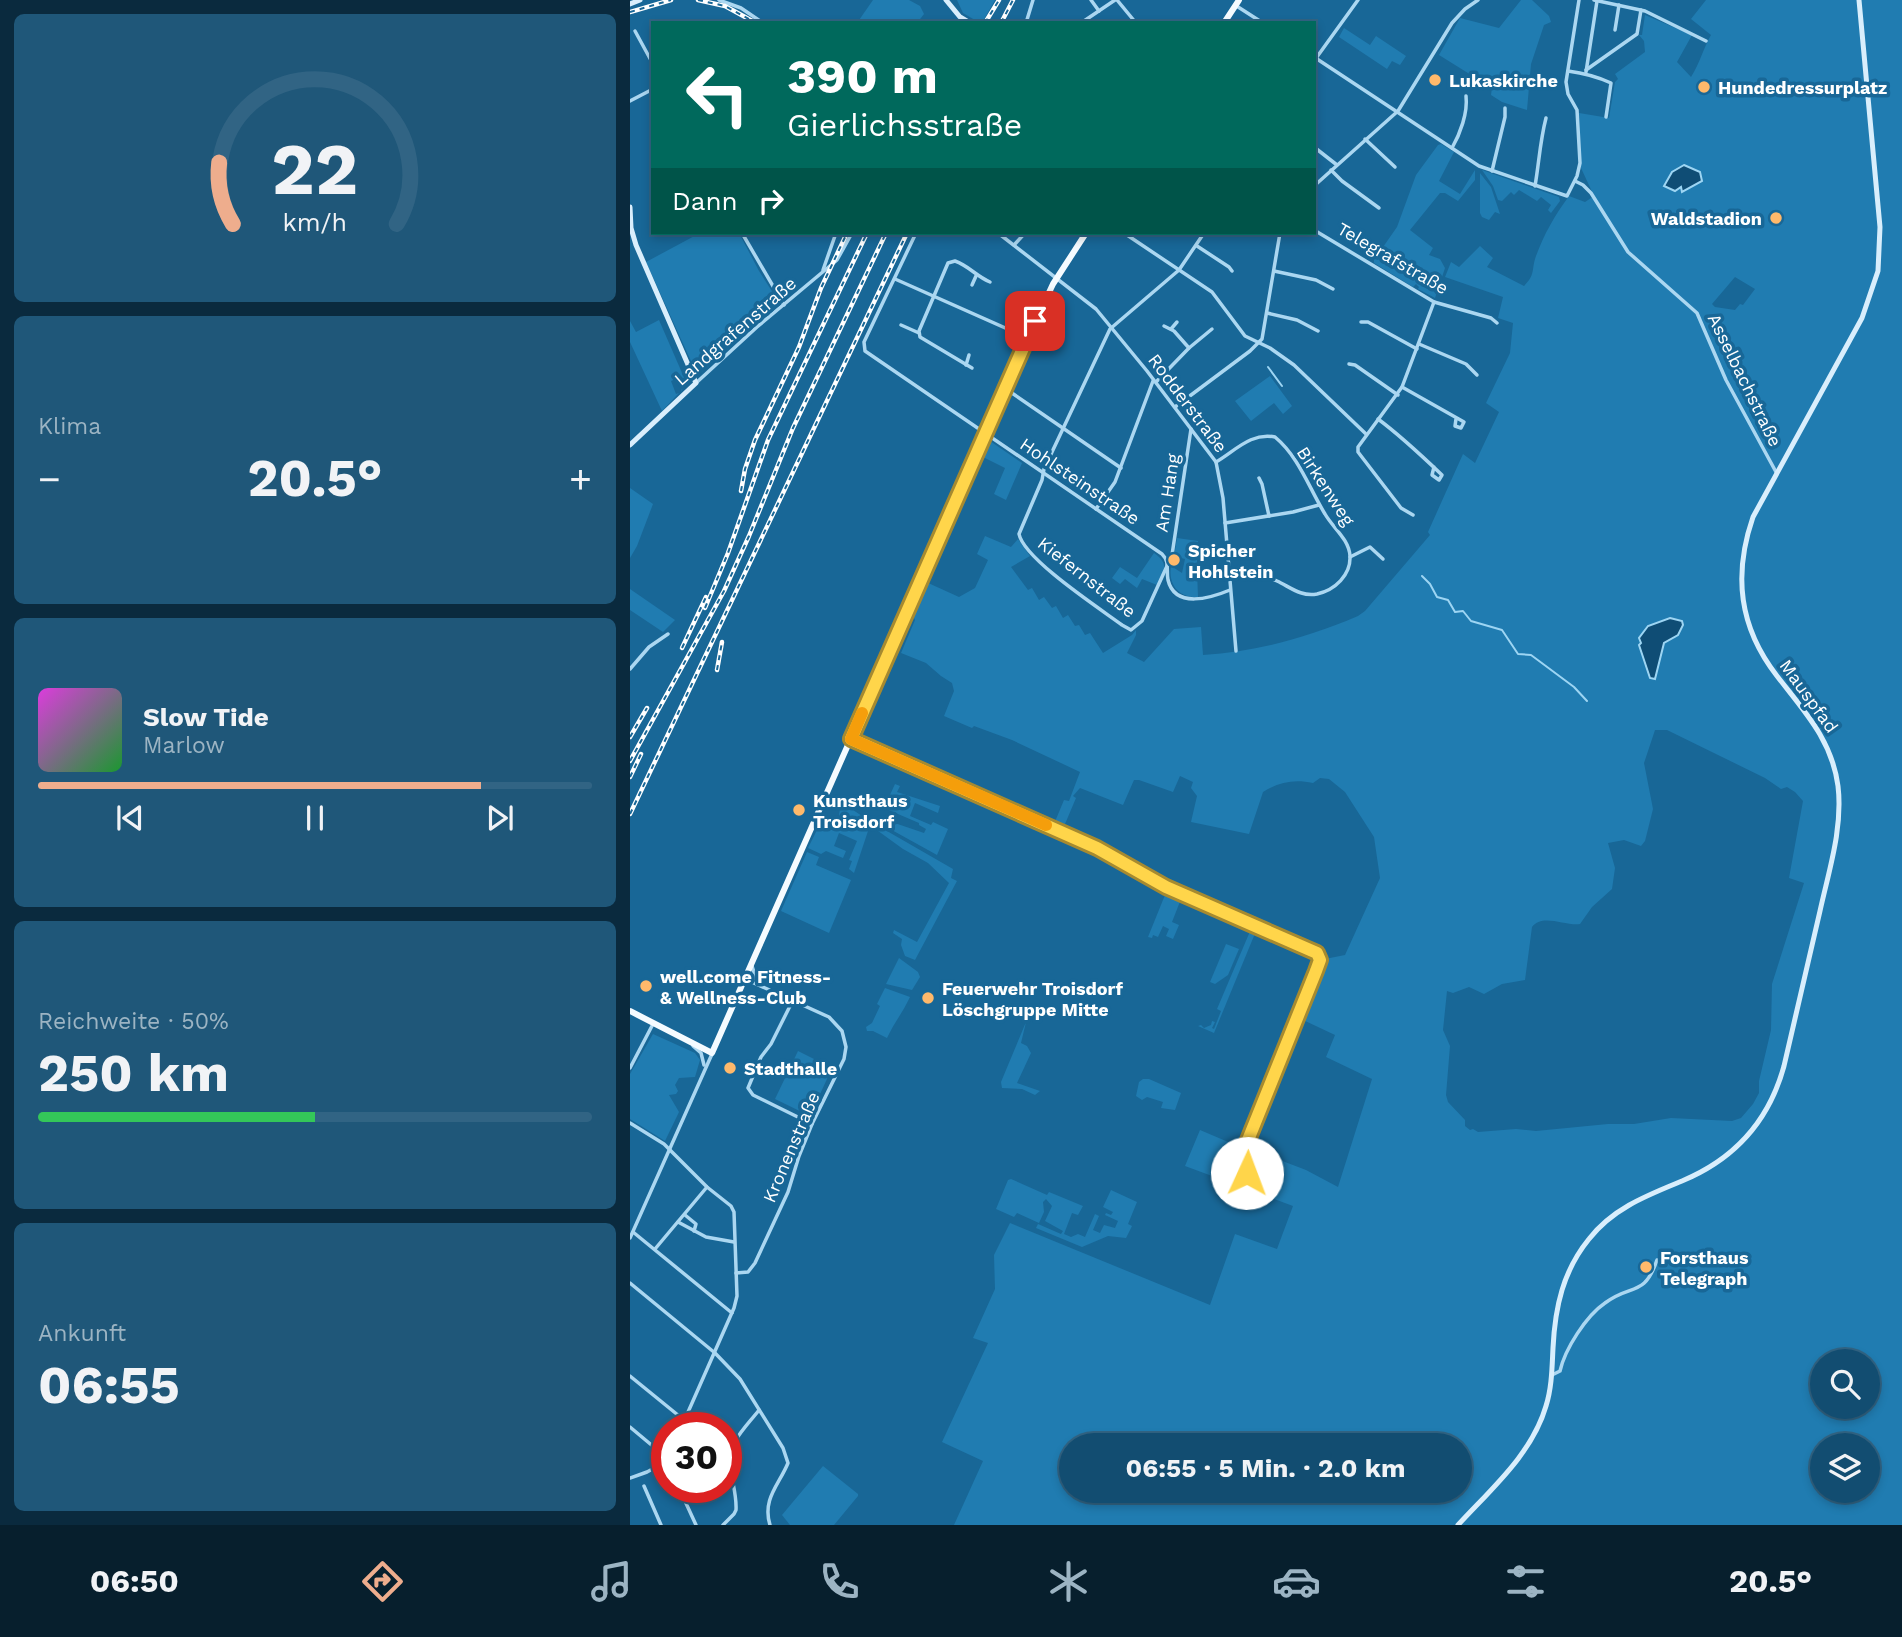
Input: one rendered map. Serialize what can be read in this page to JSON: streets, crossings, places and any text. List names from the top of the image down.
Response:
{
  "streets": {
    "street": [
      "Telegrafstraße",
      "Landgrafenstraße",
      "Asselbachstraße",
      "Rodderstraße",
      "Hohlsteinstraße",
      "Birkenweg",
      "Am Hang",
      "Kiefernstraße",
      "Mauspfad",
      "Kronenstraße"
    ]
  },
  "crossings": [
    ["Asselbachstraße", "Mauspfad"],
    ["Rodderstraße", "Birkenweg"],
    ["Rodderstraße", "Am Hang"],
    ["Hohlsteinstraße", "Am Hang"],
    ["Hohlsteinstraße", "Kiefernstraße"],
    ["Am Hang", "Kiefernstraße"]
  ],
  "places": [
    "Lukaskirche",
    "Hundedressurplatz",
    "Waldstadion",
    "Spicher Hohlstein",
    "Kunsthaus Troisdorf",
    "well.come Fitness- & Wellness-Club",
    "Feuerwehr Troisdorf Löschgruppe Mitte",
    "Stadthalle",
    "Forsthaus Telegraph"
  ],
  "page": {
    "turn": ["390 m", "Gierlichsstraße"],
    "then": "Dann",
    "tile": [
      "Klima",
      ["Reichweite · 50%", "250 km"],
      ["Ankunft", "06:55"]
    ],
    "heat": ["−", "20.5°", "+"],
    "song": ["Slow Tide", "Marlow"],
    "limit": "30",
    "trip": "06:55 · 5 Min. · 2.0 km",
    "tabs": ["06:50", "20.5°"],
    "gauge": ["22", "km/h"]
  }
}
